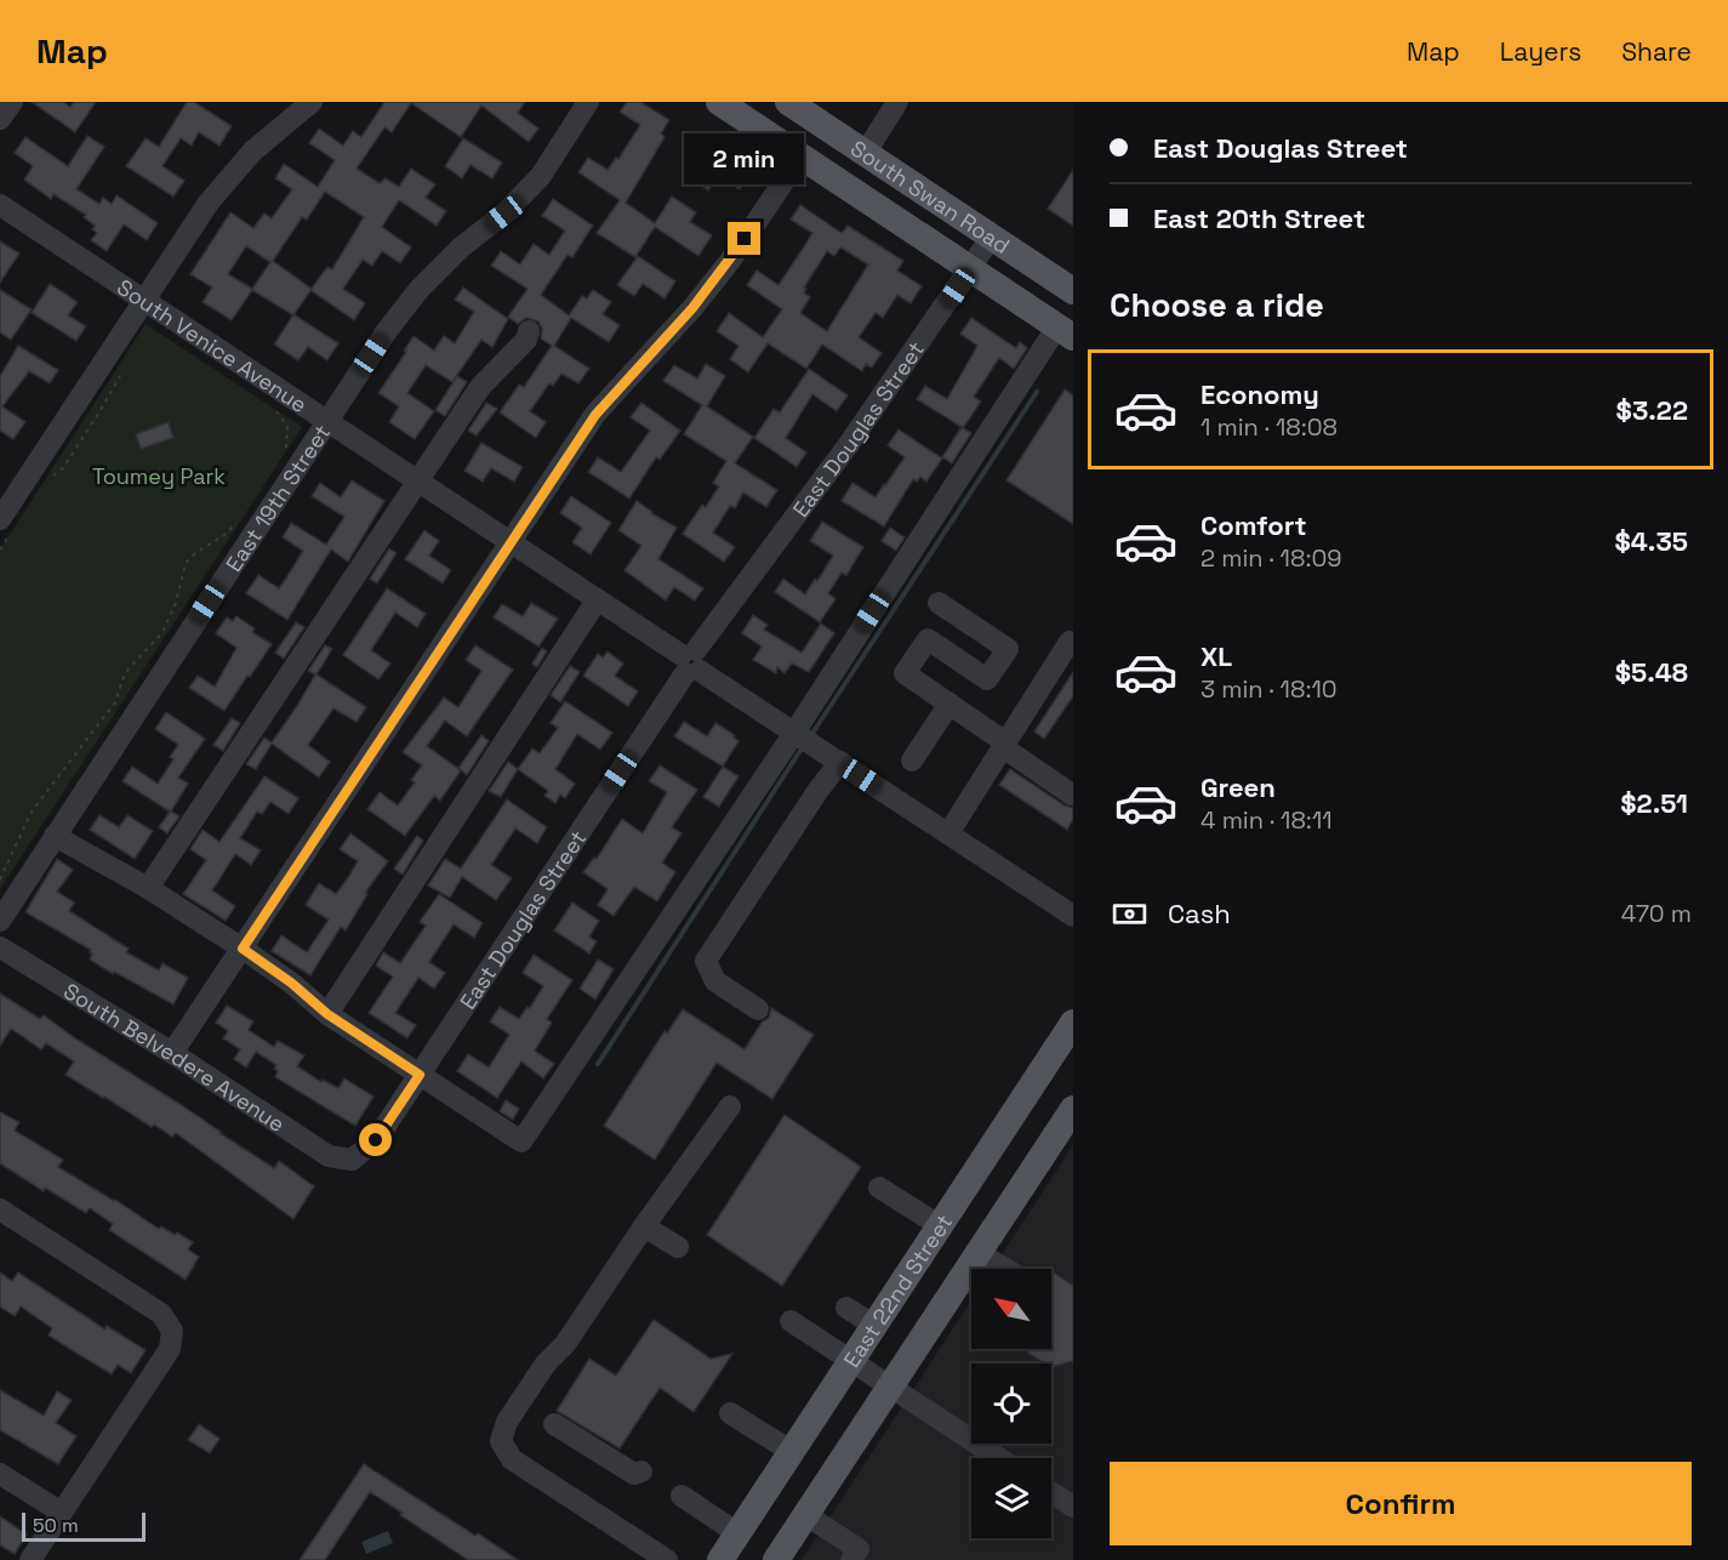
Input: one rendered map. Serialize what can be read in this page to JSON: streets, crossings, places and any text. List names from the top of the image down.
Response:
{
  "streets": {
    "main road": ["South Swan Road", "East 22nd Street"],
    "street": [
      "South Venice Avenue",
      "East Douglas Street",
      "East 19th Street",
      "South Belvedere Avenue"
    ]
  },
  "crossings": [
    ["South Swan Road", "East Douglas Street"],
    ["South Venice Avenue", "East Douglas Street"],
    ["South Venice Avenue", "East 19th Street"],
    ["East Douglas Street", "South Belvedere Avenue"]
  ],
  "parks": ["Toumey Park"],
  "scale_bar": "50 m",
  "north": "top left",
  "page": {
    "header": "Map",
    "nav": ["Map", "Layers", "Share"],
    "banner": ["East Douglas Street", "East 20th Street"],
    "bubble": "2 min",
    "heading": "Choose a ride",
    "list": [
      {
        "name": "Economy",
        "note": "1 min · 18:08",
        "value": "$3.22"
      },
      {
        "name": "Comfort",
        "note": "2 min · 18:09",
        "value": "$4.35"
      },
      {
        "name": "XL",
        "note": "3 min · 18:10",
        "value": "$5.48"
      },
      {
        "name": "Green",
        "note": "4 min · 18:11",
        "value": "$2.51"
      }
    ],
    "pay": ["Cash", "470 m"],
    "buttons": "Confirm",
    "scale": "50 m"
  }
}
